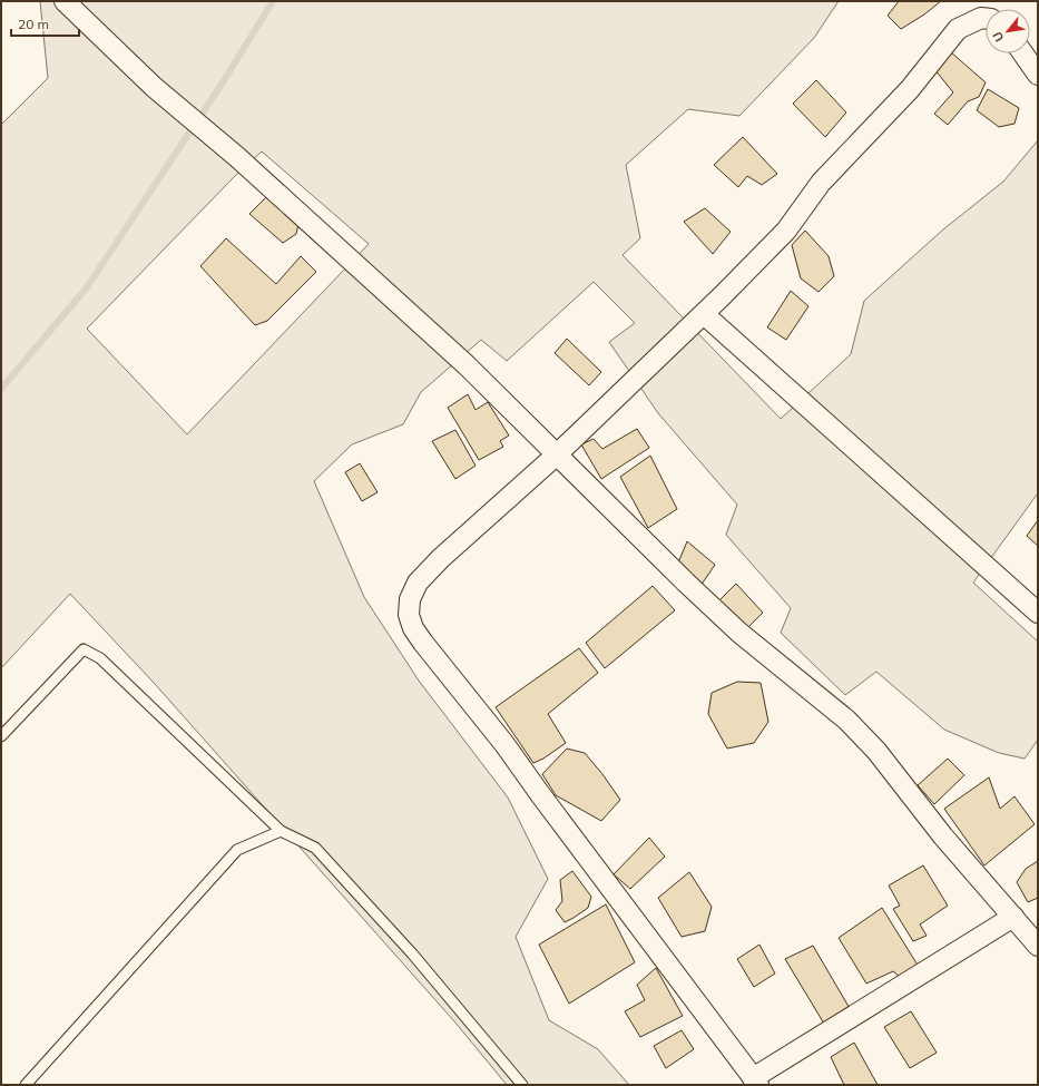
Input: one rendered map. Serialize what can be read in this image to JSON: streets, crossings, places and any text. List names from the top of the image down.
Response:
{
  "scale_bar": "20 m",
  "north": "bottom left"
}
